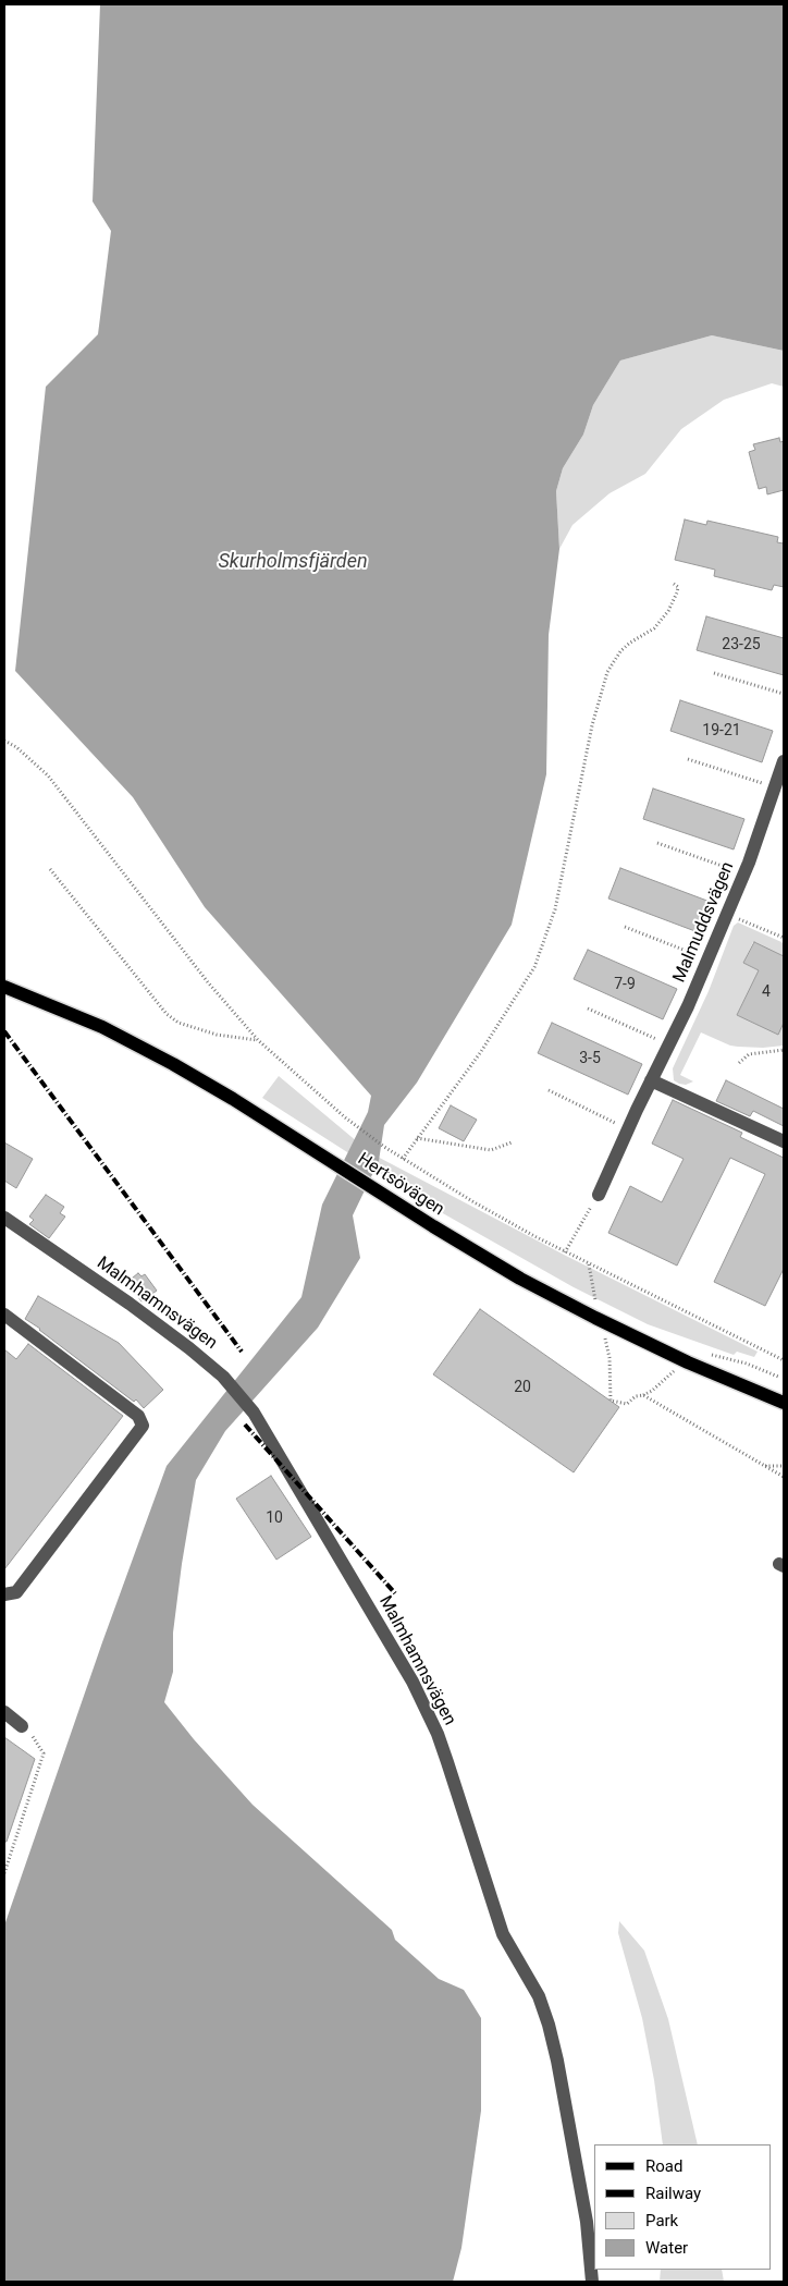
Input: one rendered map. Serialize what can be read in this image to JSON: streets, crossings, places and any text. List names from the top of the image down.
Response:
{
  "streets": {
    "main road": ["Hertsövägen"],
    "street": ["Malmuddsvägen", "Malmhamnsvägen"]
  },
  "water": ["Skurholmsfjärden"],
  "house_numbers": [
    "23-25",
    "19-21",
    "7-9",
    "4",
    "3-5",
    "20",
    "10"
  ],
  "legend": [
    "Road",
    "Railway",
    "Park",
    "Water"
  ]
}
